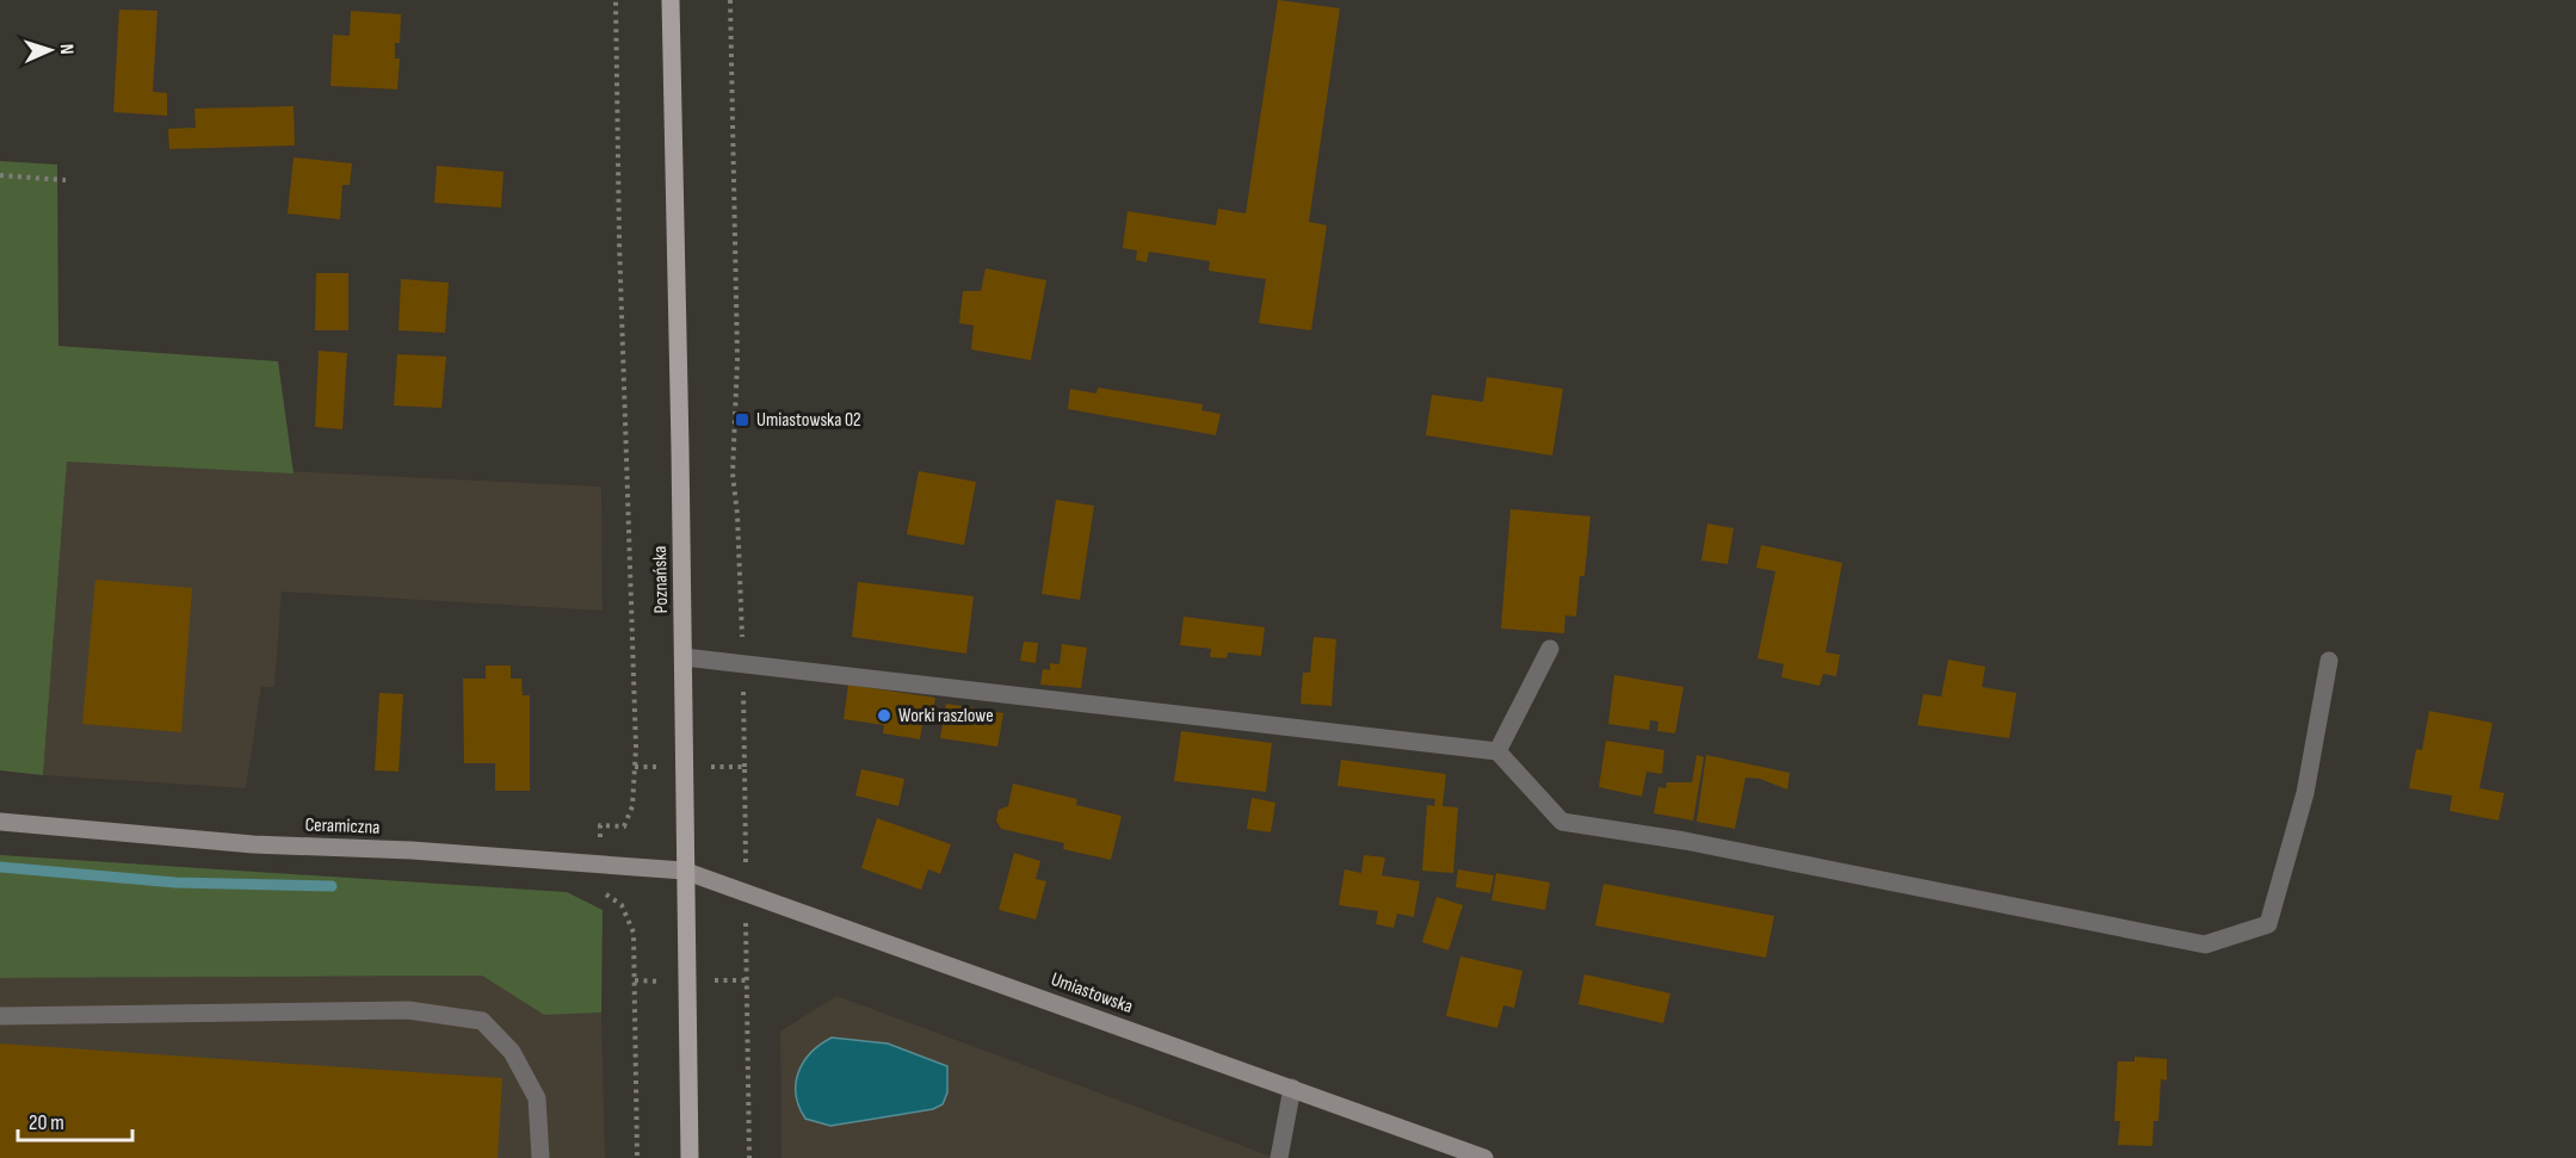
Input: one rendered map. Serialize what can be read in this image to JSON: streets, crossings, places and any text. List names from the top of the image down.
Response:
{
  "streets": {
    "main road": ["Poznańska", "Ceramiczna", "Umiastowska"]
  },
  "crossings": [
    ["Poznańska", "Ceramiczna"],
    ["Poznańska", "Umiastowska"],
    ["Ceramiczna", "Umiastowska"]
  ],
  "places": {
    "transit": ["Umiastowska 02"],
    "other": ["Worki raszlowe"]
  },
  "scale_bar": "20 m",
  "north": "right"
}
